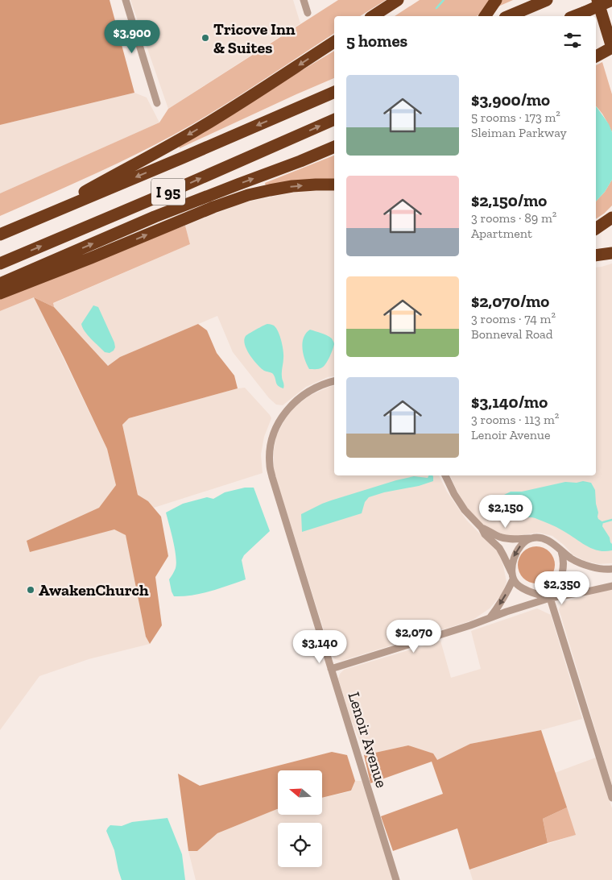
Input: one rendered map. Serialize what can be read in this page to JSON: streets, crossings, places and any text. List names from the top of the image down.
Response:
{
  "streets": {
    "highway": ["I 95"],
    "street": ["Lenoir Avenue"]
  },
  "places": ["Tricove Inn & Suites", "AwakenChurch"],
  "north": "left",
  "page": {
    "heading": "5 homes",
    "price": [
      "$3,900",
      "$2,150",
      "$2,350",
      "$2,070",
      "$3,140"
    ],
    "list": [
      {
        "name": "$3,900/mo",
        "note": "5 rooms · 173 m² · Sleiman Parkway"
      },
      {
        "name": "$2,150/mo",
        "note": "3 rooms · 89 m² · Apartment"
      },
      {
        "name": "$2,070/mo",
        "note": "3 rooms · 74 m² · Bonneval Road"
      },
      {
        "name": "$3,140/mo",
        "note": "3 rooms · 113 m² · Lenoir Avenue"
      }
    ]
  }
}
